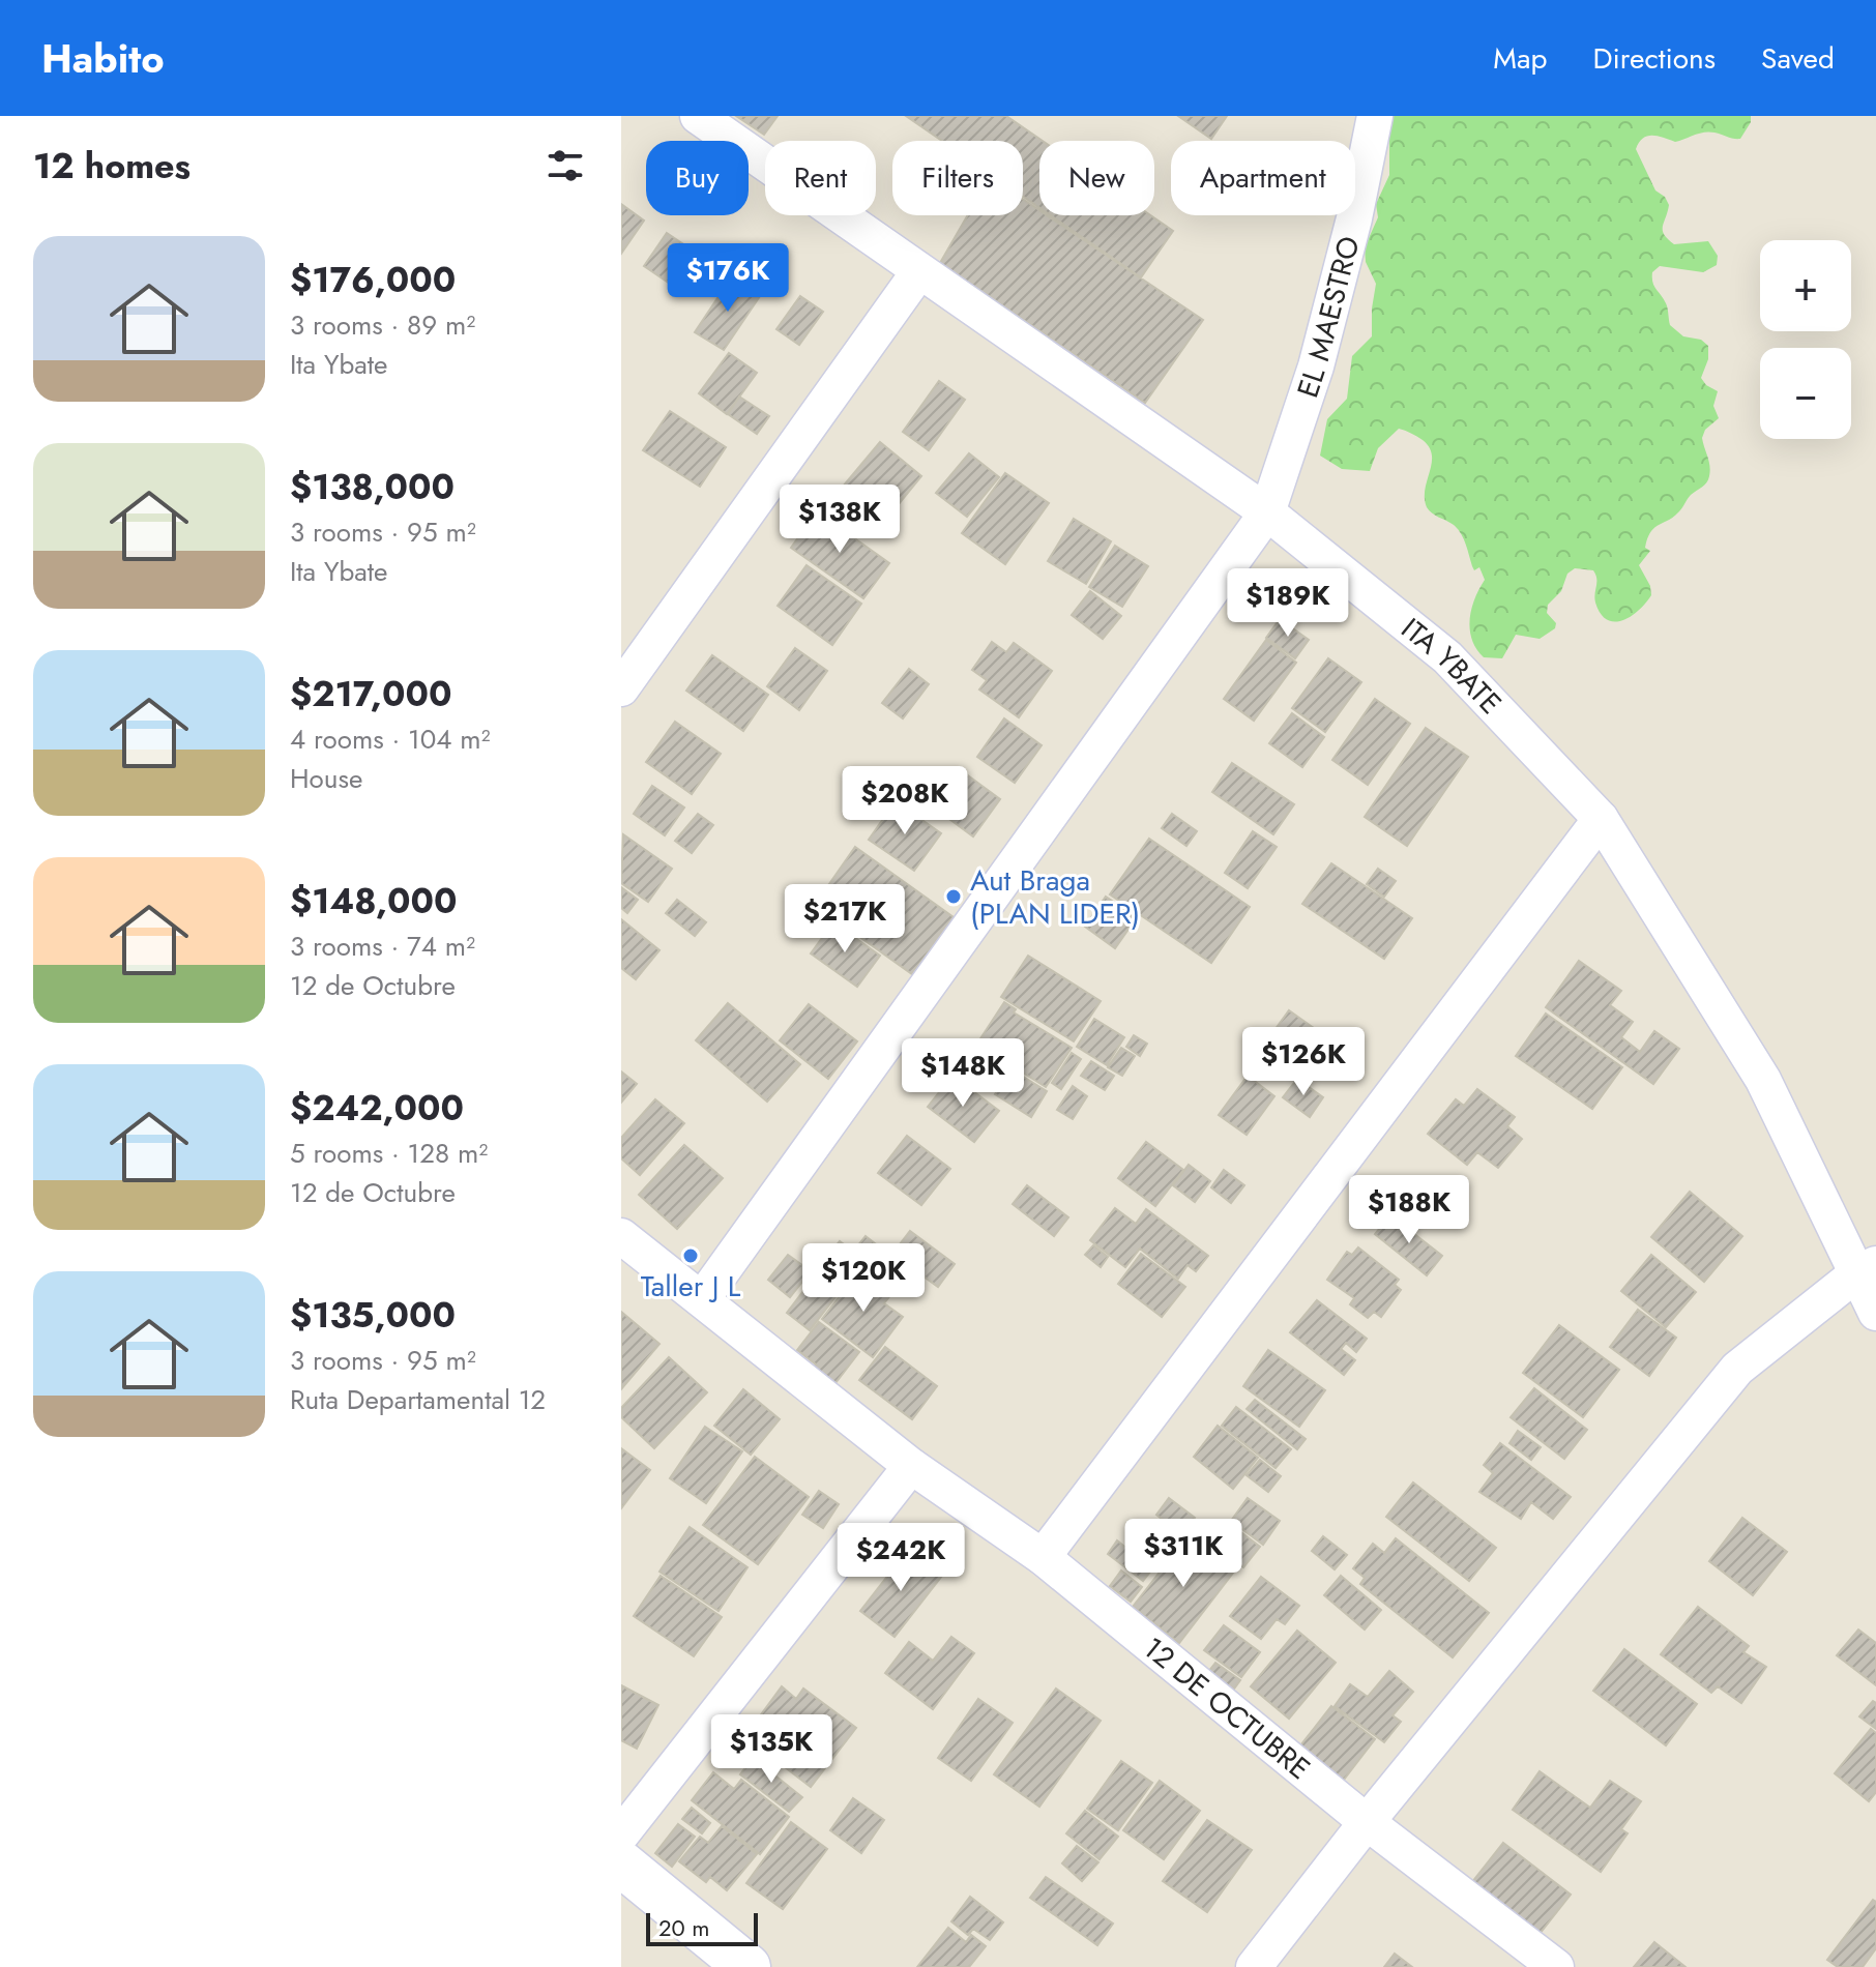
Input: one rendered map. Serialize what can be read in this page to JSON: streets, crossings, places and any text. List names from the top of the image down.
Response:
{
  "streets": {
    "street": ["EL MAESTRO", "ITA YBATE", "12 DE OCTUBRE"]
  },
  "crossings": [
    ["EL MAESTRO", "ITA YBATE"],
    ["EL MAESTRO", "12 DE OCTUBRE"]
  ],
  "places": ["Aut Braga (PLAN LIDER)", "Taller J L"],
  "scale_bar": "20 m",
  "page": {
    "header": "Habito",
    "nav": ["Map", "Directions", "Saved"],
    "heading": "12 homes",
    "chip": [
      "Buy",
      "Rent",
      "Filters",
      "New",
      "Apartment"
    ],
    "list": [
      {
        "name": "$176,000",
        "note": "3 rooms · 89 m² · Ita Ybate"
      },
      {
        "name": "$138,000",
        "note": "3 rooms · 95 m² · Ita Ybate"
      },
      {
        "name": "$217,000",
        "note": "4 rooms · 104 m² · House"
      },
      {
        "name": "$148,000",
        "note": "3 rooms · 74 m² · 12 de Octubre"
      },
      {
        "name": "$242,000",
        "note": "5 rooms · 128 m² · 12 de Octubre"
      },
      {
        "name": "$135,000",
        "note": "3 rooms · 95 m² · Ruta Departamental 12"
      }
    ],
    "map_buttons": ["+", "−"],
    "price": [
      "$176K",
      "$138K",
      "$189K",
      "$208K",
      "$217K",
      "$126K",
      "$148K",
      "$188K",
      "$120K",
      "$311K",
      "$242K",
      "$135K"
    ],
    "scale": "20 m"
  }
}
